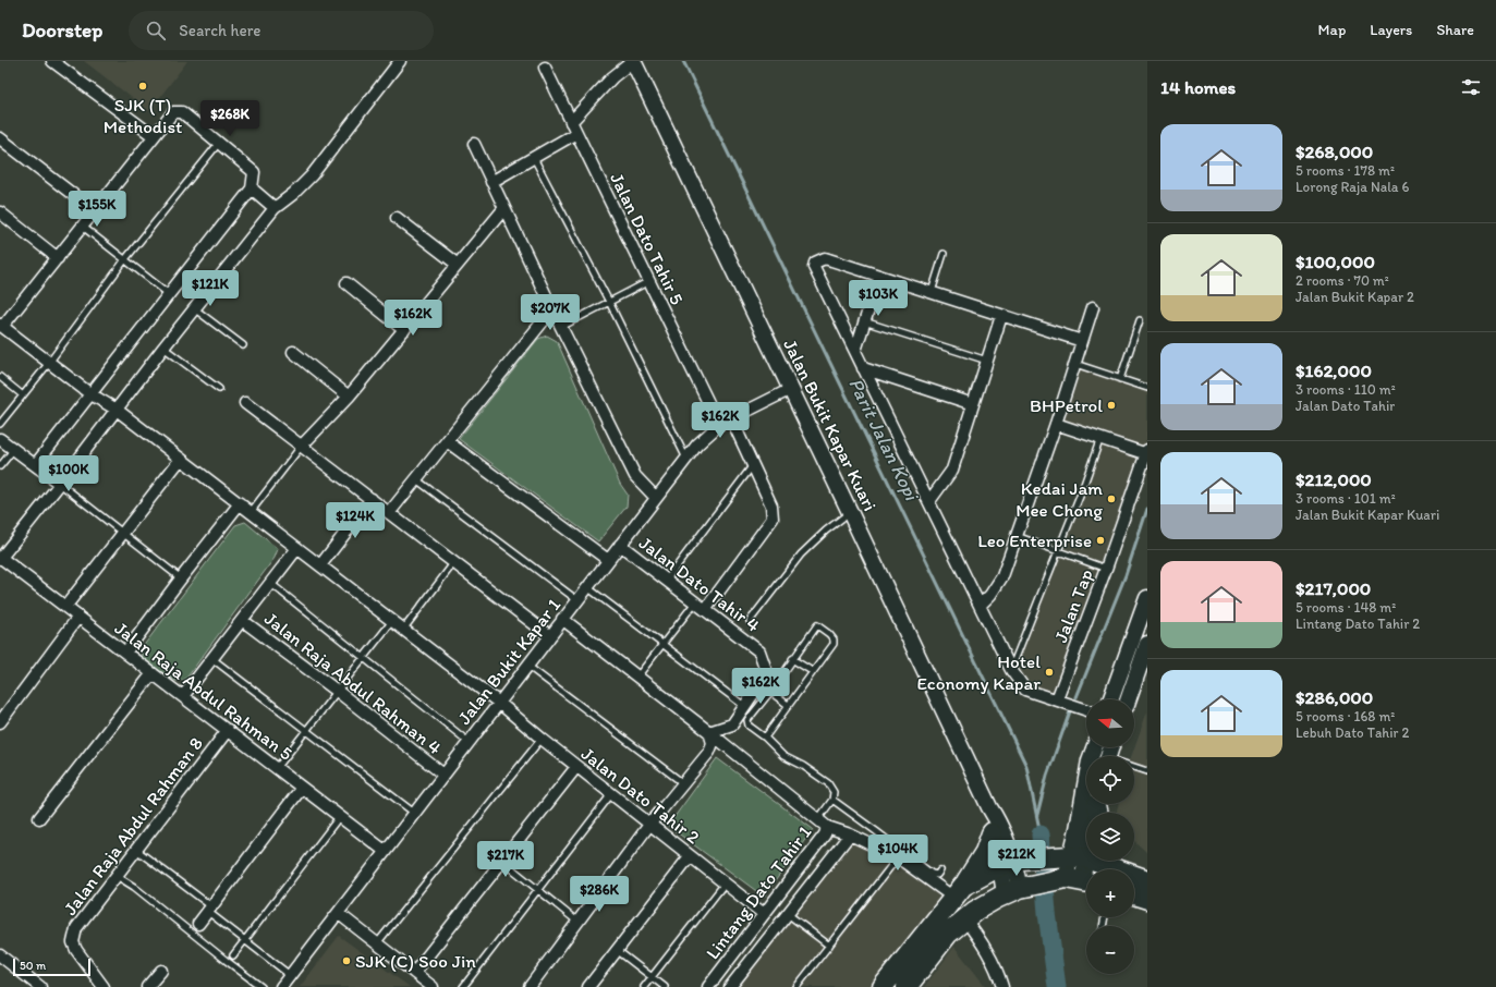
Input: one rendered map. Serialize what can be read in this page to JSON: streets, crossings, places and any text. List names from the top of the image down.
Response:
{
  "streets": {
    "street": [
      "Jalan Dato Tahir 5",
      "Jalan Bukit Kapar Kuari",
      "Jalan Dato Tahir 4",
      "Jalan Tap",
      "Jalan Bukit Kapar 1",
      "Jalan Raja Abdul Rahman 4",
      "Jalan Raja Abdul Rahman 5",
      "Jalan Dato Tahir 2",
      "Jalan Raja Abdul Rahman 8",
      "Lintang Dato Tahir 1"
    ]
  },
  "crossings": [
    ["Jalan Dato Tahir 5", "Jalan Bukit Kapar 1"],
    ["Jalan Bukit Kapar Kuari", "Jalan Bukit Kapar 1"],
    ["Jalan Dato Tahir 4", "Jalan Bukit Kapar 1"],
    ["Jalan Bukit Kapar 1", "Jalan Raja Abdul Rahman 4"],
    ["Jalan Bukit Kapar 1", "Jalan Raja Abdul Rahman 5"],
    ["Jalan Bukit Kapar 1", "Jalan Dato Tahir 2"],
    ["Jalan Raja Abdul Rahman 5", "Jalan Raja Abdul Rahman 8"],
    ["Jalan Dato Tahir 2", "Lintang Dato Tahir 1"]
  ],
  "water": ["Parit Jalan Kopi"],
  "places": [
    "SJK (T) Methodist",
    "BHPetrol",
    "Kedai Jam Mee Chong",
    "Leo Enterprise",
    "Hotel Economy Kapar",
    "SJK (C) Soo Jin"
  ],
  "scale_bar": "50 m",
  "north": "left",
  "page": {
    "header": "Doorstep",
    "search": "Search here",
    "nav": ["Map", "Layers", "Share"],
    "heading": "14 homes",
    "price": [
      "$268K",
      "$155K",
      "$121K",
      "$103K",
      "$207K",
      "$162K",
      "$162K",
      "$100K",
      "$124K",
      "$162K",
      "$104K",
      "$212K",
      "$217K",
      "$286K"
    ],
    "list": [
      {
        "name": "$268,000",
        "note": "5 rooms · 178 m² · Lorong Raja Nala 6"
      },
      {
        "name": "$100,000",
        "note": "2 rooms · 70 m² · Jalan Bukit Kapar 2"
      },
      {
        "name": "$162,000",
        "note": "3 rooms · 110 m² · Jalan Dato Tahir"
      },
      {
        "name": "$212,000",
        "note": "3 rooms · 101 m² · Jalan Bukit Kapar Kuari"
      },
      {
        "name": "$217,000",
        "note": "5 rooms · 148 m² · Lintang Dato Tahir 2"
      },
      {
        "name": "$286,000",
        "note": "5 rooms · 168 m² · Lebuh Dato Tahir 2"
      }
    ],
    "map_buttons": ["+", "−"],
    "scale": "50 m"
  }
}
